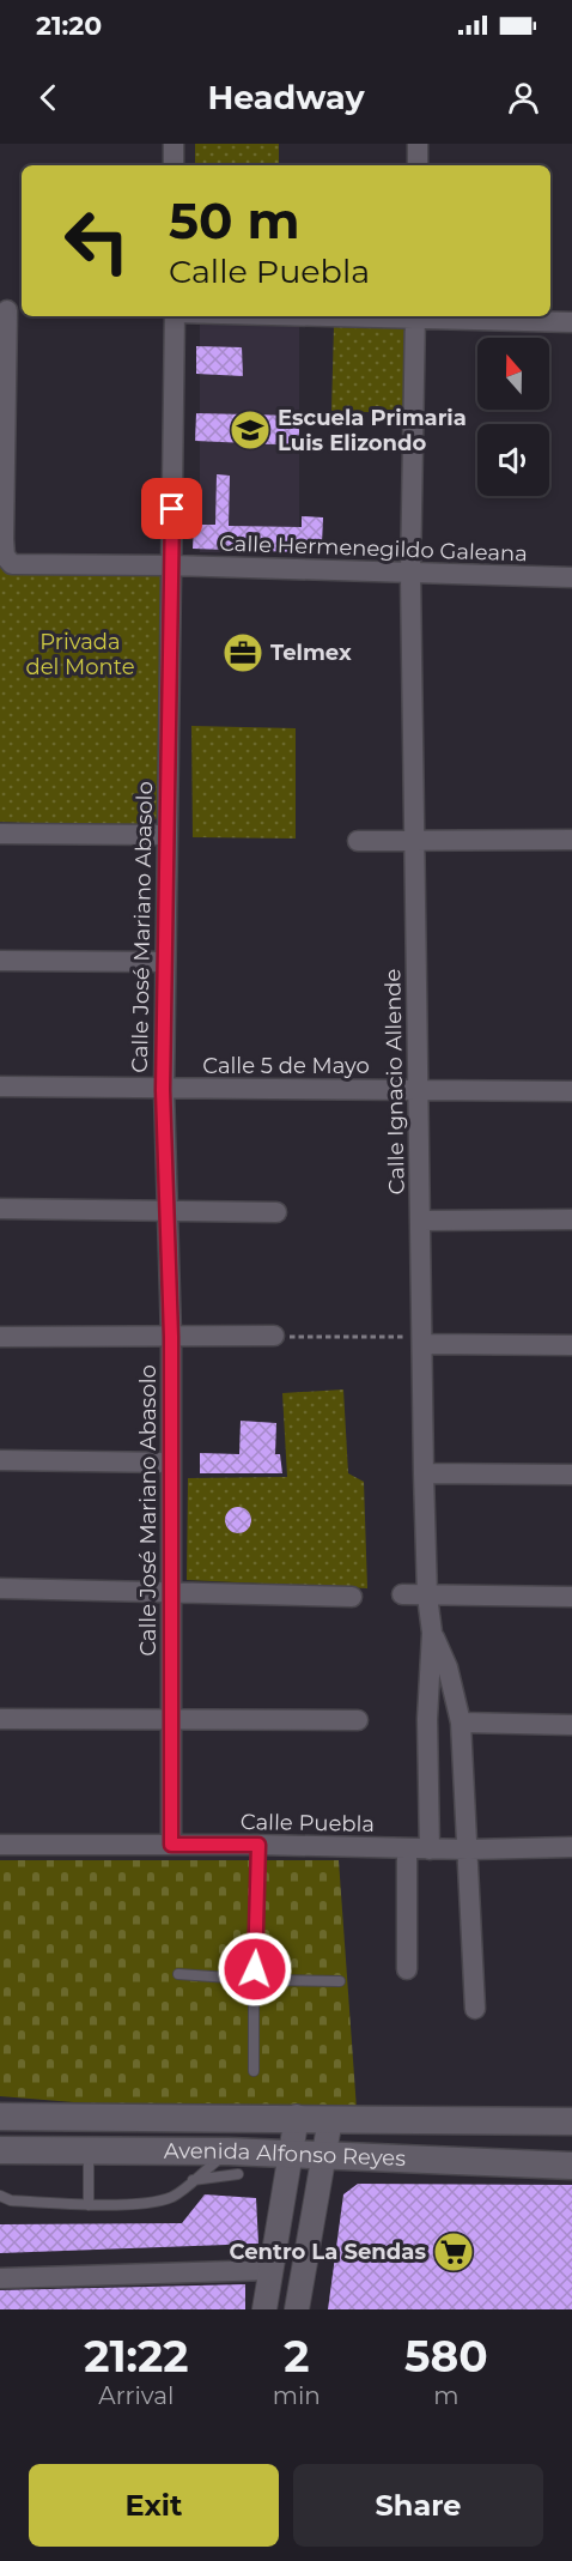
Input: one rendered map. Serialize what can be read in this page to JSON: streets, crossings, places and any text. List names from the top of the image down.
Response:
{
  "streets": {
    "main road": ["Avenida Alfonso Reyes"],
    "street": [
      "Calle Hermenegildo Galeana",
      "Calle José Mariano Abasolo",
      "Calle 5 de Mayo",
      "Calle Ignacio Allende",
      "Calle Puebla"
    ]
  },
  "crossings": [
    ["Calle Hermenegildo Galeana", "Calle José Mariano Abasolo"],
    ["Calle Hermenegildo Galeana", "Calle Ignacio Allende"],
    ["Calle José Mariano Abasolo", "Calle 5 de Mayo"],
    ["Calle José Mariano Abasolo", "Calle Puebla"],
    ["Calle 5 de Mayo", "Calle Ignacio Allende"],
    ["Calle Ignacio Allende", "Calle Puebla"]
  ],
  "parks": ["Privada del Monte"],
  "places": {
    "school or university": ["Escuela Primaria Luis Elizondo"],
    "office": ["Telmex"],
    "supermarket": ["Centro La Sendas"]
  },
  "north": "top",
  "page": {
    "status": "21:20",
    "header": "Headway",
    "turn": ["50 m", "Calle Puebla"],
    "eta": [
      "21:22",
      "Arrival",
      "2",
      "min",
      "580",
      "m"
    ],
    "buttons": ["Exit", "Share"]
  }
}
